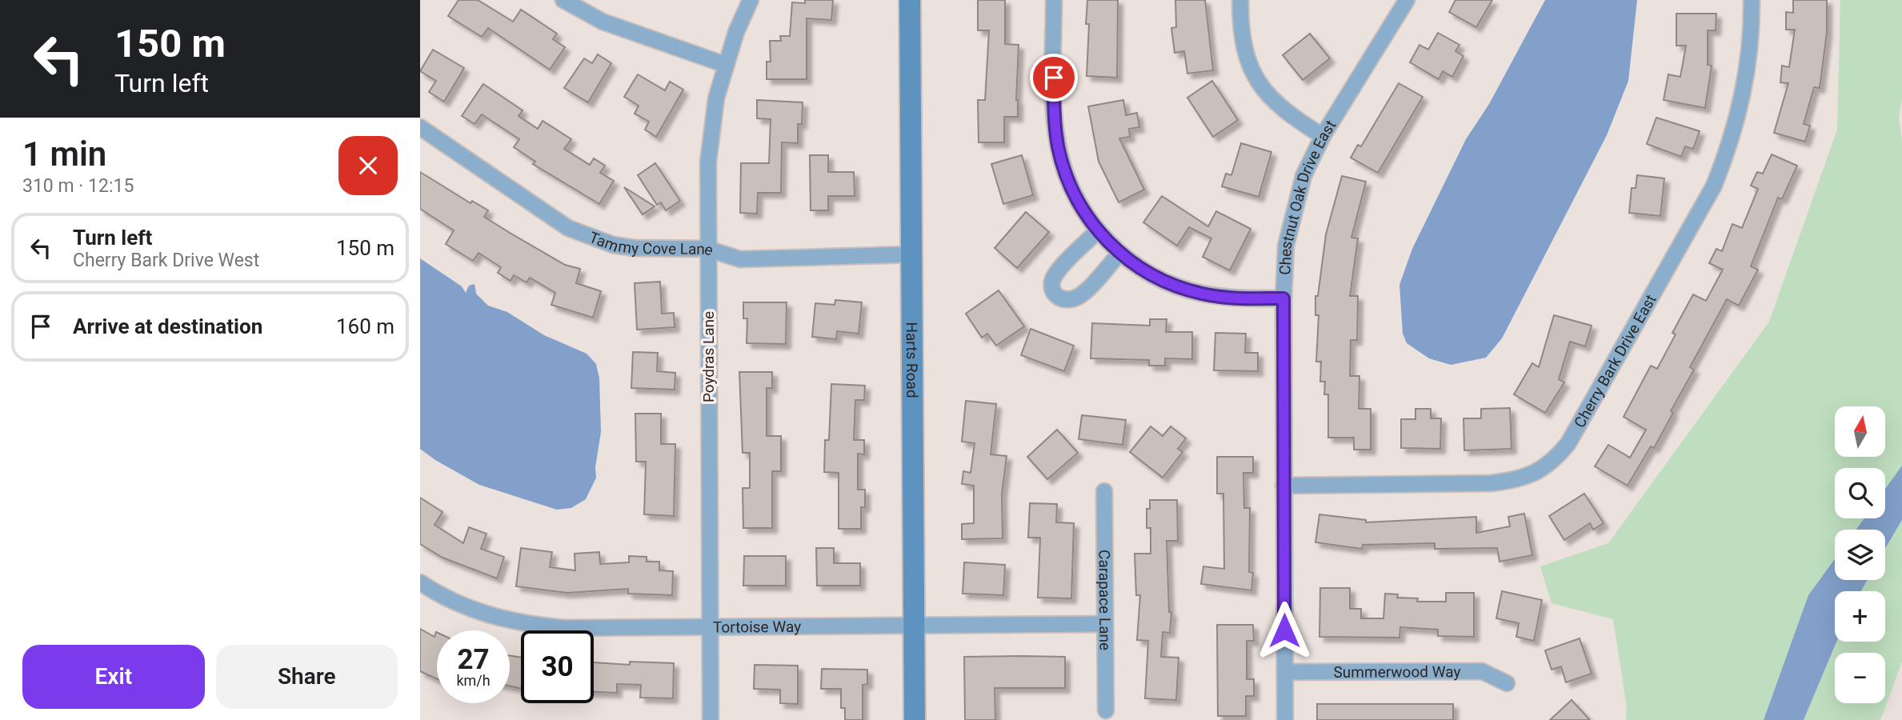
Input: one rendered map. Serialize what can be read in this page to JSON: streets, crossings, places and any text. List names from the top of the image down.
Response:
{
  "streets": {
    "street": [
      "Chestnut Oak Drive East",
      "Tammy Cove Lane",
      "Poydras Lane",
      "Harts Road",
      "Cherry Bark Drive East",
      "Carapace Lane",
      "Tortoise Way",
      "Summerwood Way"
    ]
  },
  "crossings": [
    ["Chestnut Oak Drive East", "Cherry Bark Drive East"],
    ["Chestnut Oak Drive East", "Summerwood Way"],
    ["Tammy Cove Lane", "Poydras Lane"],
    ["Tammy Cove Lane", "Harts Road"],
    ["Poydras Lane", "Tortoise Way"],
    ["Harts Road", "Tortoise Way"],
    ["Carapace Lane", "Tortoise Way"]
  ],
  "north": "top",
  "page": {
    "turn": ["150 m", "Turn left"],
    "heading": ["1 min", "310 m · 12:15"],
    "list": [
      {
        "name": "Turn left",
        "note": "Cherry Bark Drive West",
        "value": "150 m"
      },
      {
        "name": "Arrive at destination",
        "value": "160 m"
      }
    ],
    "map_buttons": ["+", "−"],
    "speed": "27 km/h",
    "limit": "30",
    "buttons": ["Exit", "Share"]
  }
}
